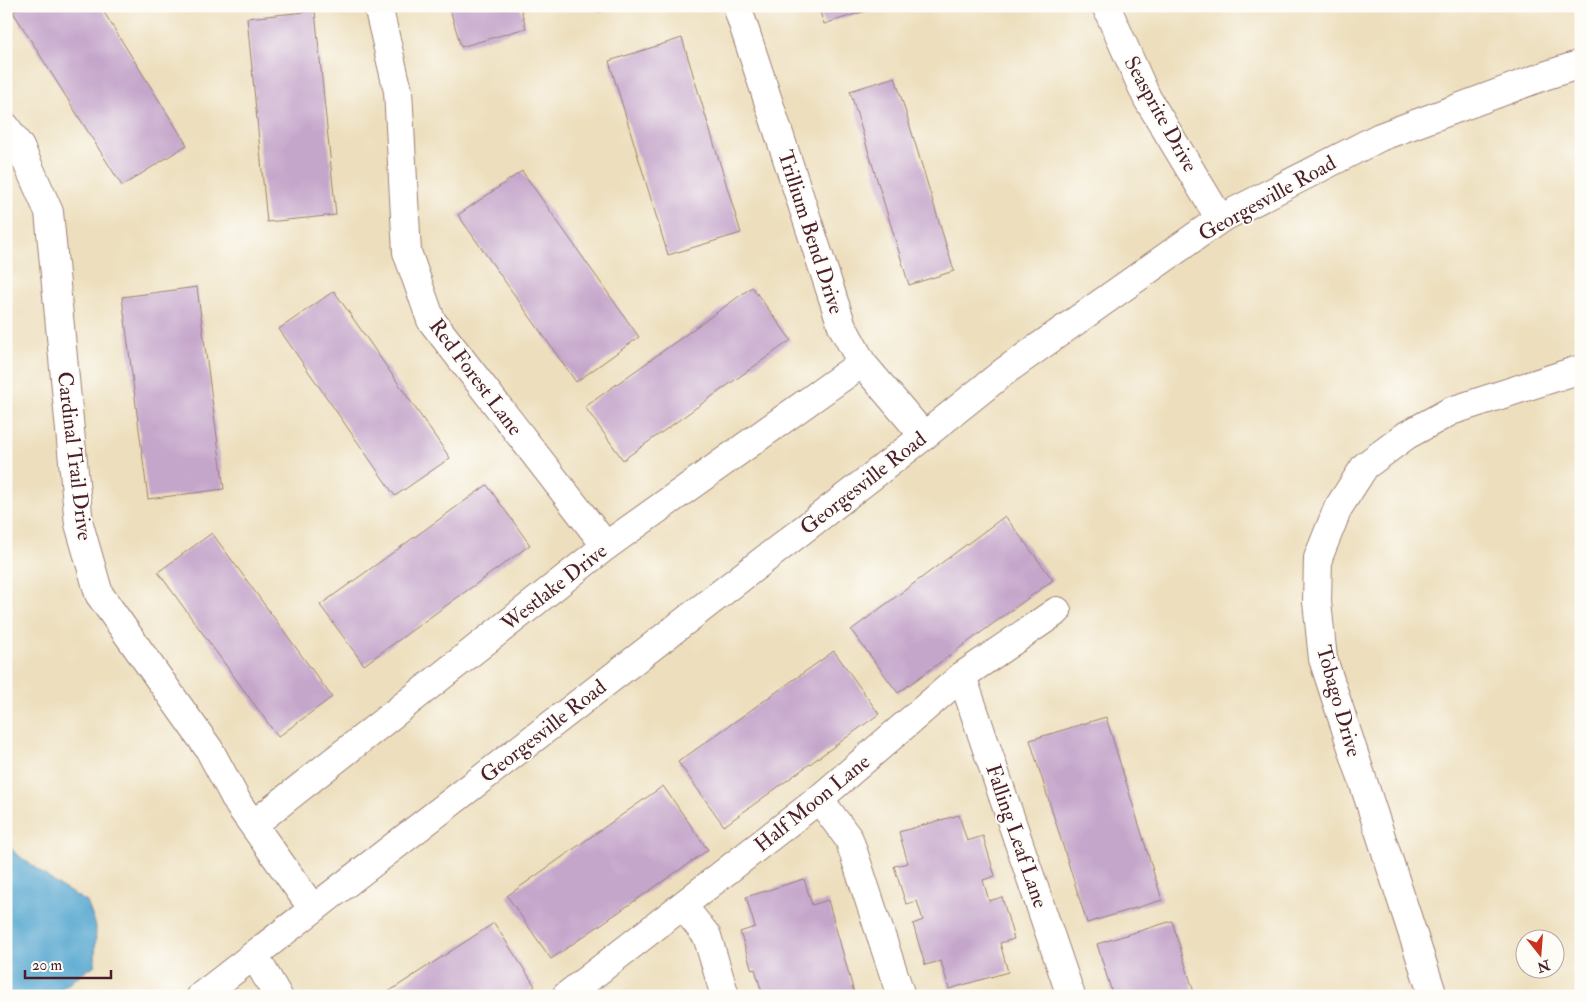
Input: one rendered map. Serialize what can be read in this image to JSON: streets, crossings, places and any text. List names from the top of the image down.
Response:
{
  "streets": {
    "street": [
      "Seasprite Drive",
      "Georgesville Road",
      "Trillium Bend Drive",
      "Red Forest Lane",
      "Cardinal Trail Drive",
      "Westlake Drive",
      "Tobago Drive",
      "Half Moon Lane",
      "Falling Leaf Lane"
    ]
  },
  "crossings": [
    ["Seasprite Drive", "Georgesville Road"],
    ["Georgesville Road", "Trillium Bend Drive"],
    ["Georgesville Road", "Cardinal Trail Drive"],
    ["Trillium Bend Drive", "Westlake Drive"],
    ["Red Forest Lane", "Westlake Drive"],
    ["Cardinal Trail Drive", "Westlake Drive"],
    ["Half Moon Lane", "Falling Leaf Lane"]
  ],
  "scale_bar": "20 m",
  "north": "bottom"
}
